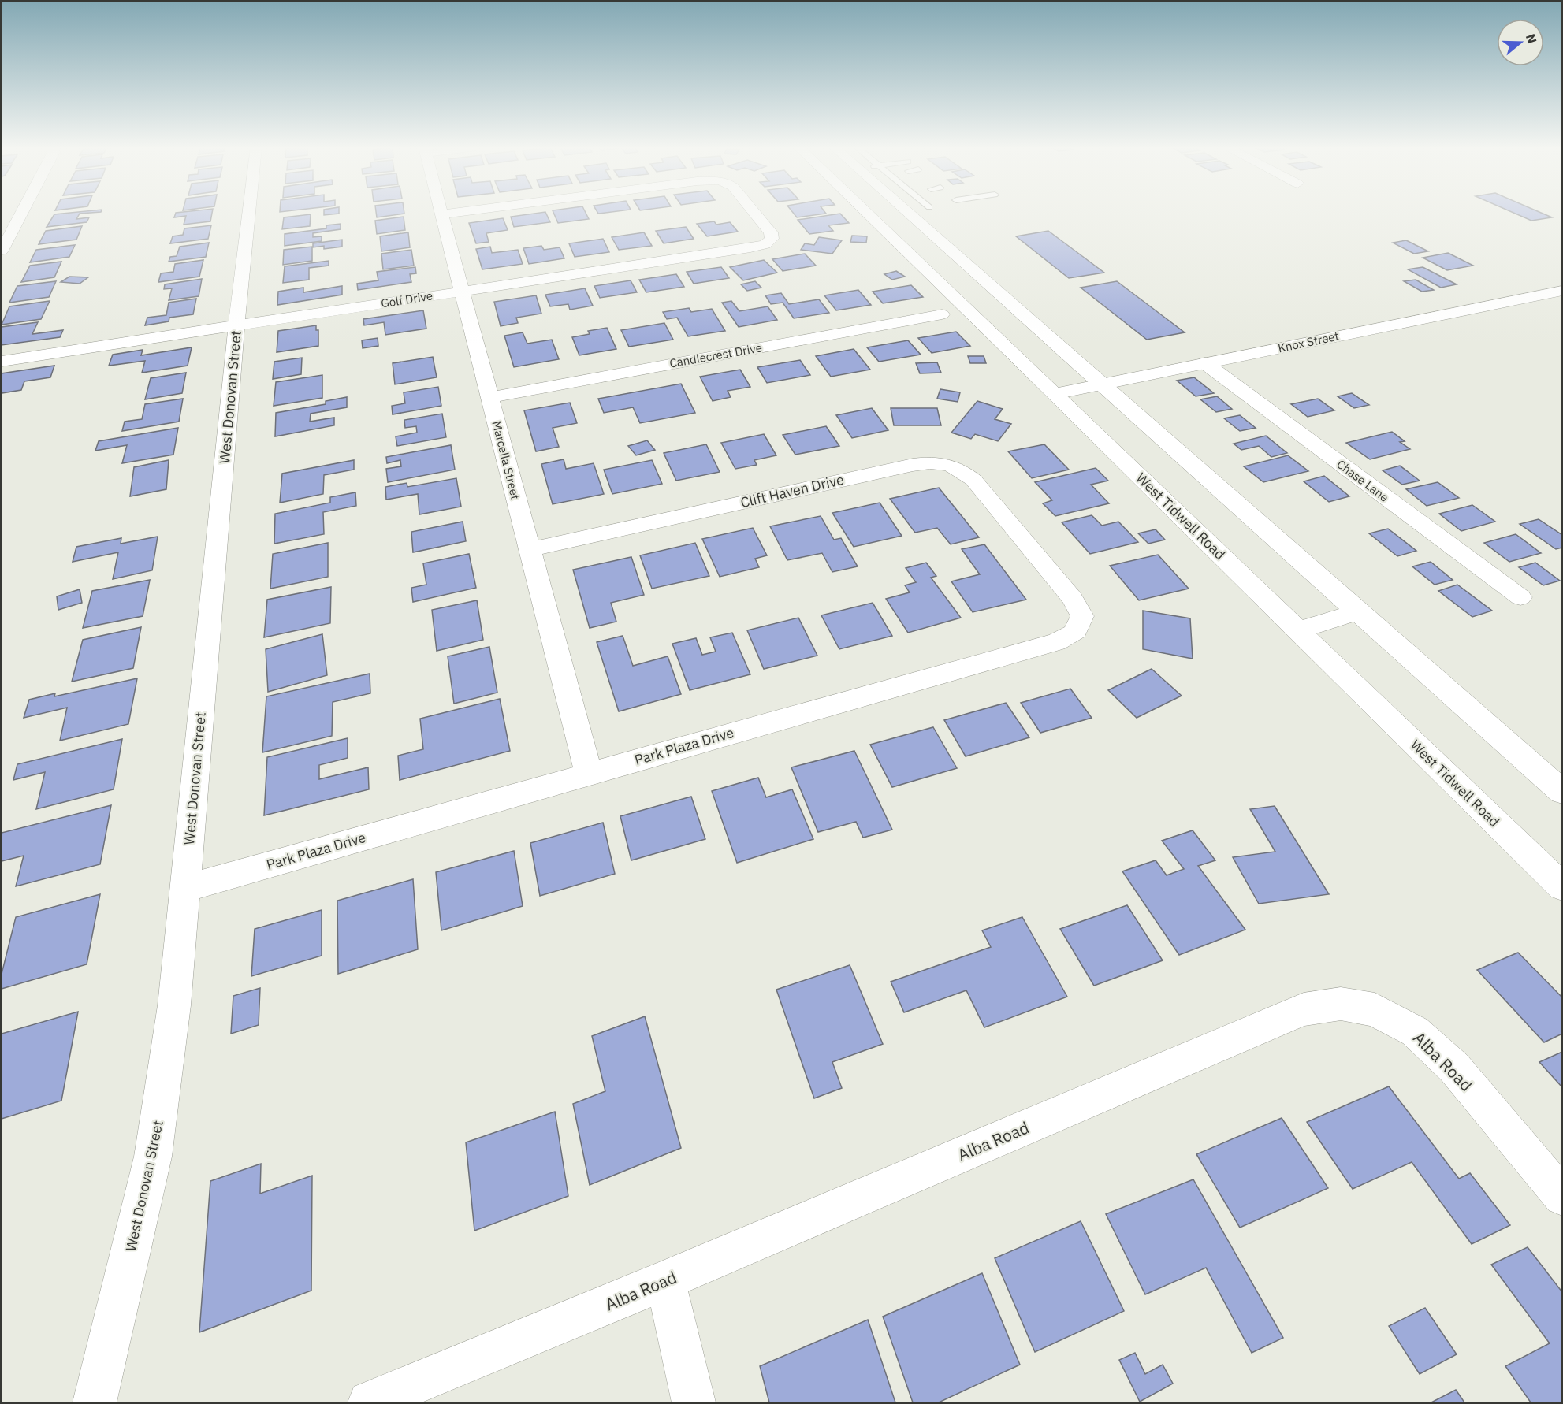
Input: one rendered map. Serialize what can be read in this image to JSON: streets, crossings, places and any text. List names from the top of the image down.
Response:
{
  "streets": {
    "street": [
      "Golf Drive",
      "Knox Street",
      "Candlecrest Drive",
      "West Donovan Street",
      "Marcella Street",
      "Chase Lane",
      "Clift Haven Drive",
      "West Tidwell Road",
      "Park Plaza Drive",
      "Alba Road"
    ]
  },
  "crossings": [
    ["Golf Drive", "West Donovan Street"],
    ["Golf Drive", "Marcella Street"],
    ["Knox Street", "Chase Lane"],
    ["Knox Street", "West Tidwell Road"],
    ["Candlecrest Drive", "Marcella Street"],
    ["West Donovan Street", "Park Plaza Drive"],
    ["Marcella Street", "Clift Haven Drive"],
    ["Marcella Street", "Park Plaza Drive"],
    ["Clift Haven Drive", "Park Plaza Drive"]
  ],
  "north": "right"
}
